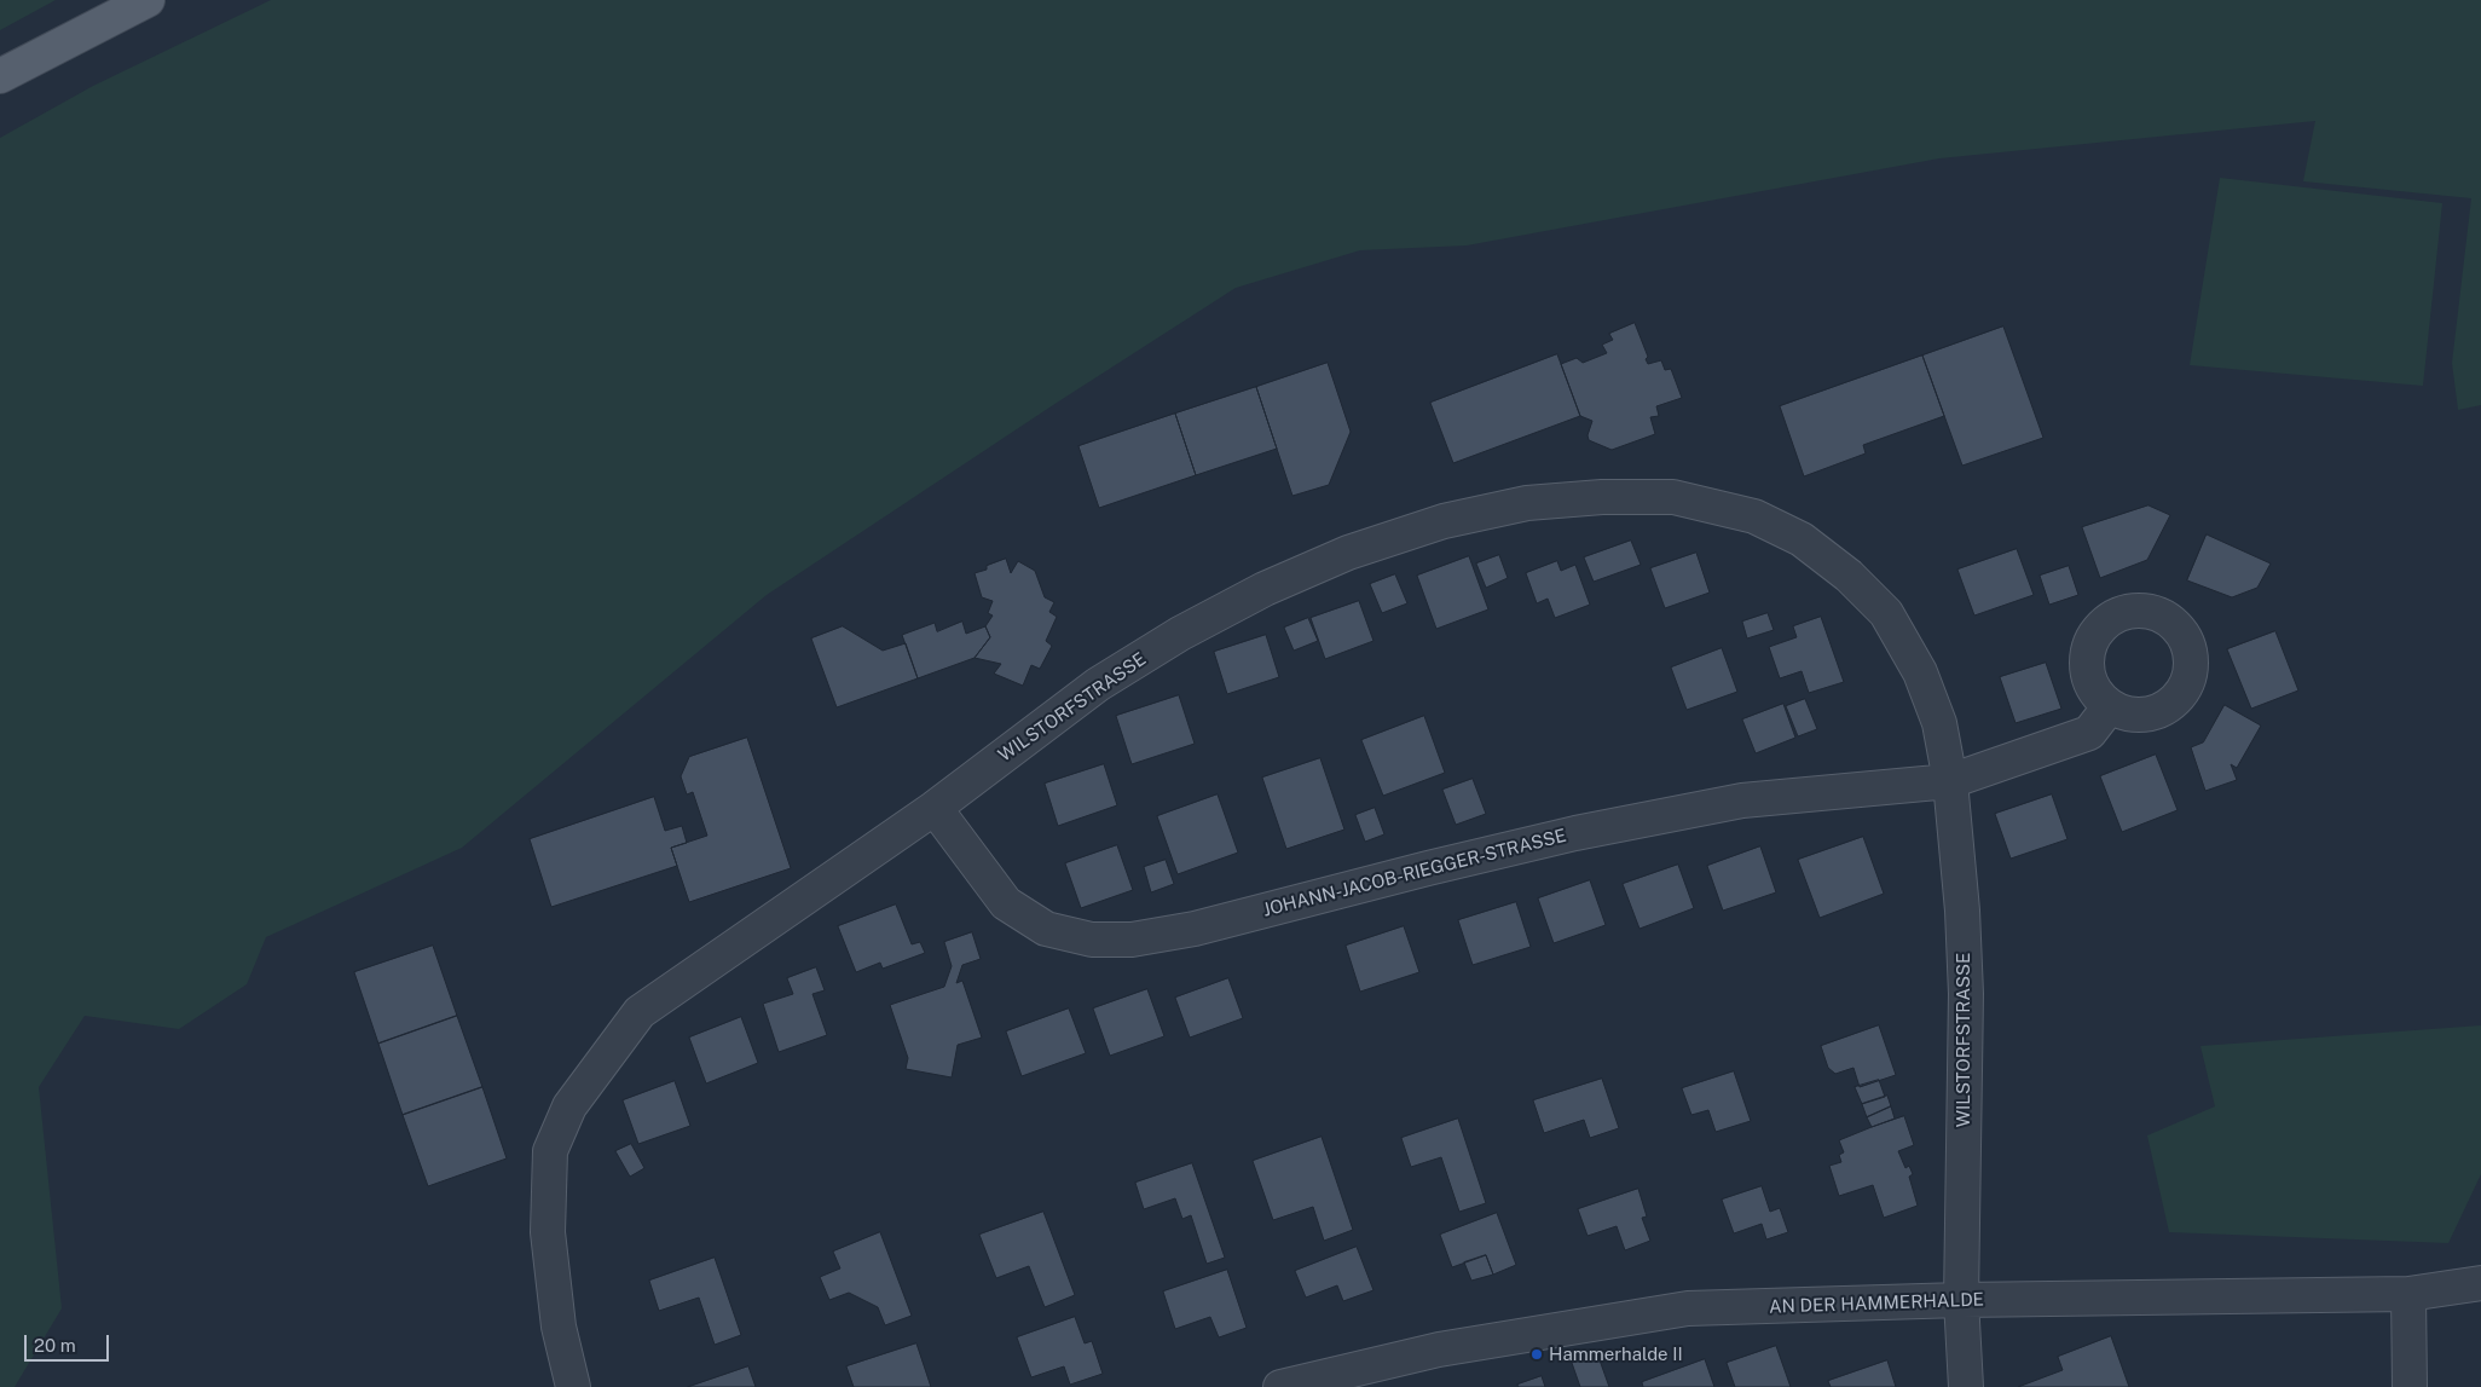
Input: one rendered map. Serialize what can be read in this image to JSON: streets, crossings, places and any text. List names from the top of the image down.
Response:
{
  "streets": {
    "street": ["WILSTORFSTRASSE", "JOHANN-JACOB-RIEGGER-STRASSE", "AN DER HAMMERHALDE"]
  },
  "crossings": [
    ["WILSTORFSTRASSE", "JOHANN-JACOB-RIEGGER-STRASSE"],
    ["WILSTORFSTRASSE", "AN DER HAMMERHALDE"]
  ],
  "places": ["Hammerhalde II"],
  "scale_bar": "20 m"
}
